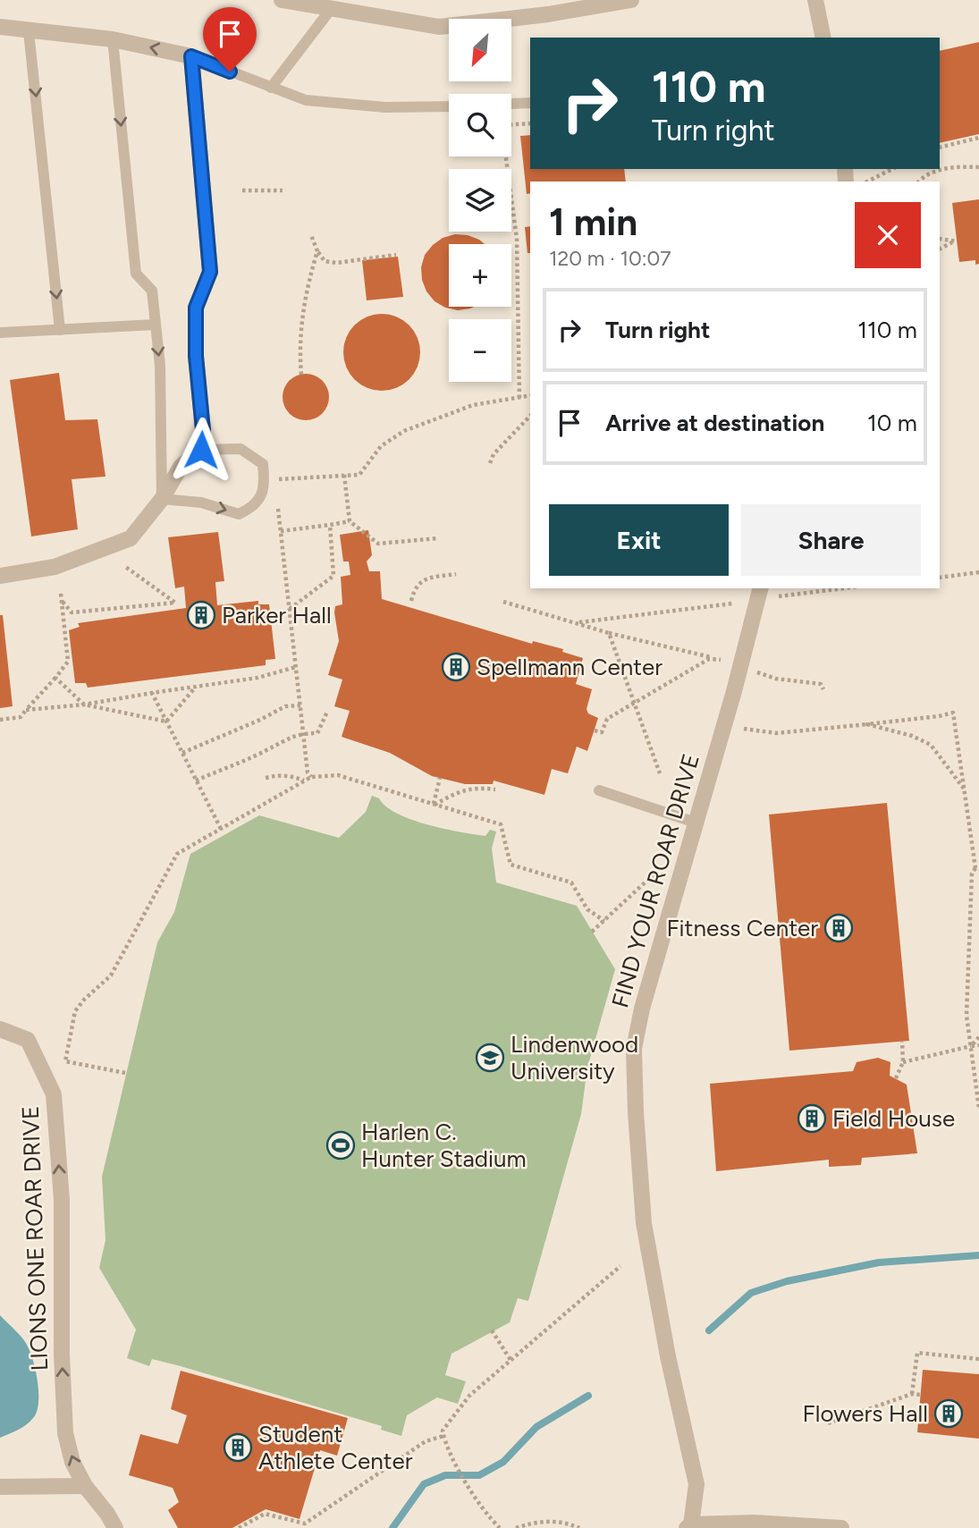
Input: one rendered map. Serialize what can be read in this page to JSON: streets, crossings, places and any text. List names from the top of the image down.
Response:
{
  "streets": {
    "street": ["FIND YOUR ROAR DRIVE", "LIONS ONE ROAR DRIVE"]
  },
  "one_way": ["LIONS ONE ROAR DRIVE"],
  "places": {
    "building": [
      "Parker Hall",
      "Spellmann Center",
      "Fitness Center",
      "Field House",
      "Flowers Hall",
      "Student Athlete Center"
    ],
    "school or university": ["Lindenwood University"],
    "sports": ["Harlen C. Hunter Stadium"]
  },
  "north": "bottom left",
  "page": {
    "map_buttons": ["+", "−"],
    "turn": ["110 m", "Turn right"],
    "heading": ["1 min", "120 m · 10:07"],
    "list": [
      {
        "name": "Turn right",
        "value": "110 m"
      },
      {
        "name": "Arrive at destination",
        "value": "10 m"
      }
    ],
    "buttons": ["Exit", "Share"]
  }
}
